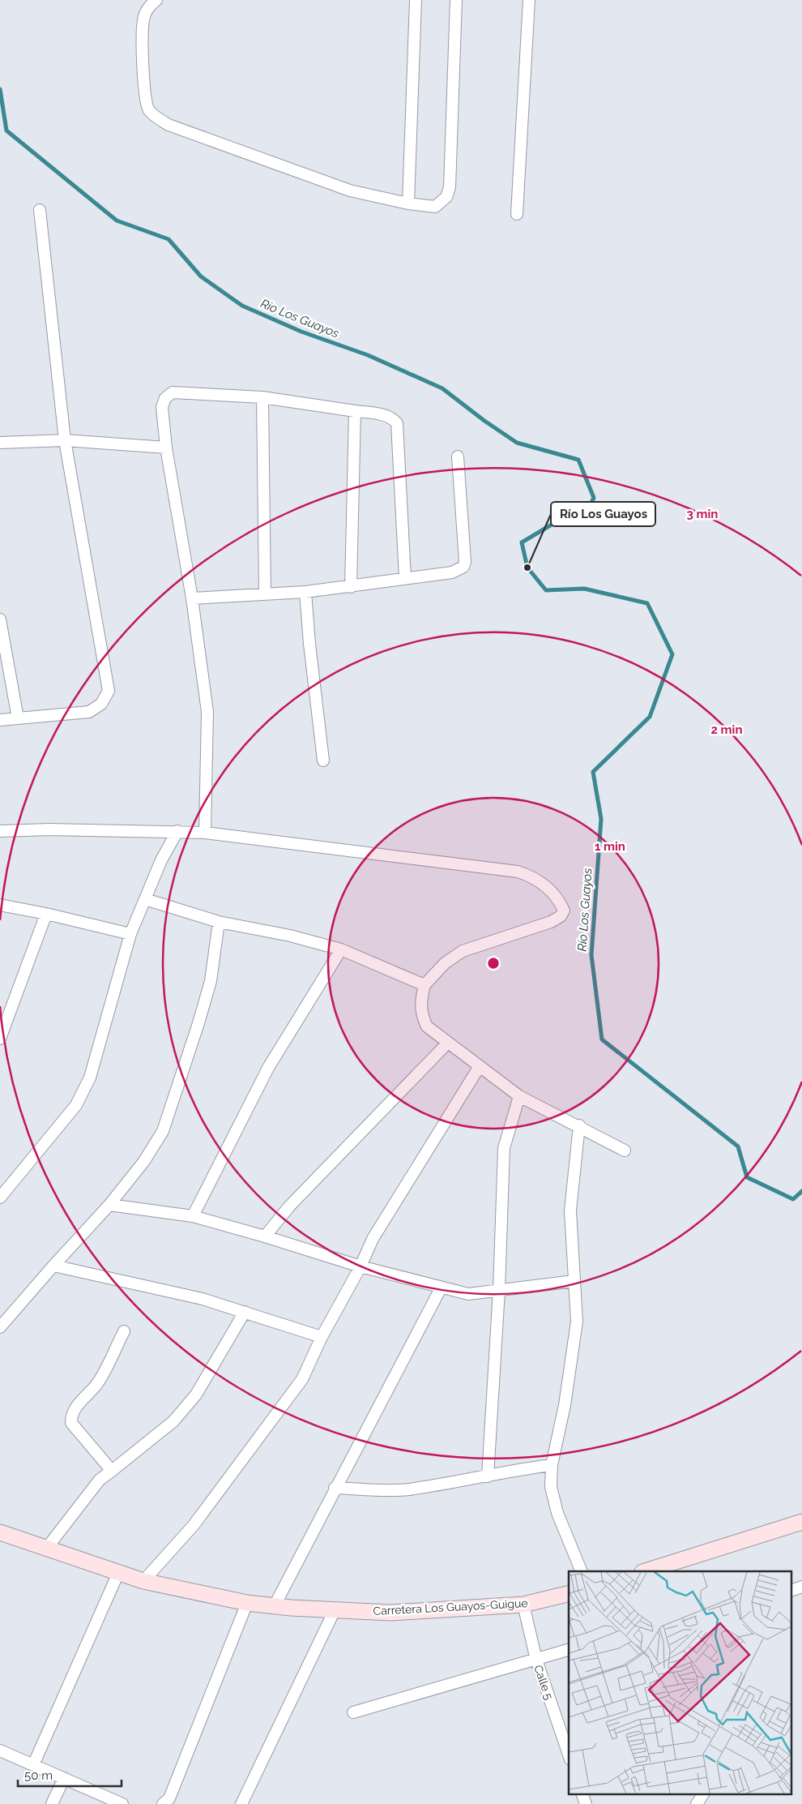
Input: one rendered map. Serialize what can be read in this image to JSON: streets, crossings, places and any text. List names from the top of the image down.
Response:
{
  "streets": {
    "main road": ["Carretera Los Guayos-Guigue"],
    "street": ["Calle 5"]
  },
  "crossings": [
    ["Carretera Los Guayos-Guigue", "Calle 5"]
  ],
  "water": ["Río Los Guayos"],
  "places": ["Río Los Guayos"],
  "scale_bar": "50 m",
  "rings": ["3 min", "2 min", "1 min"]
}
